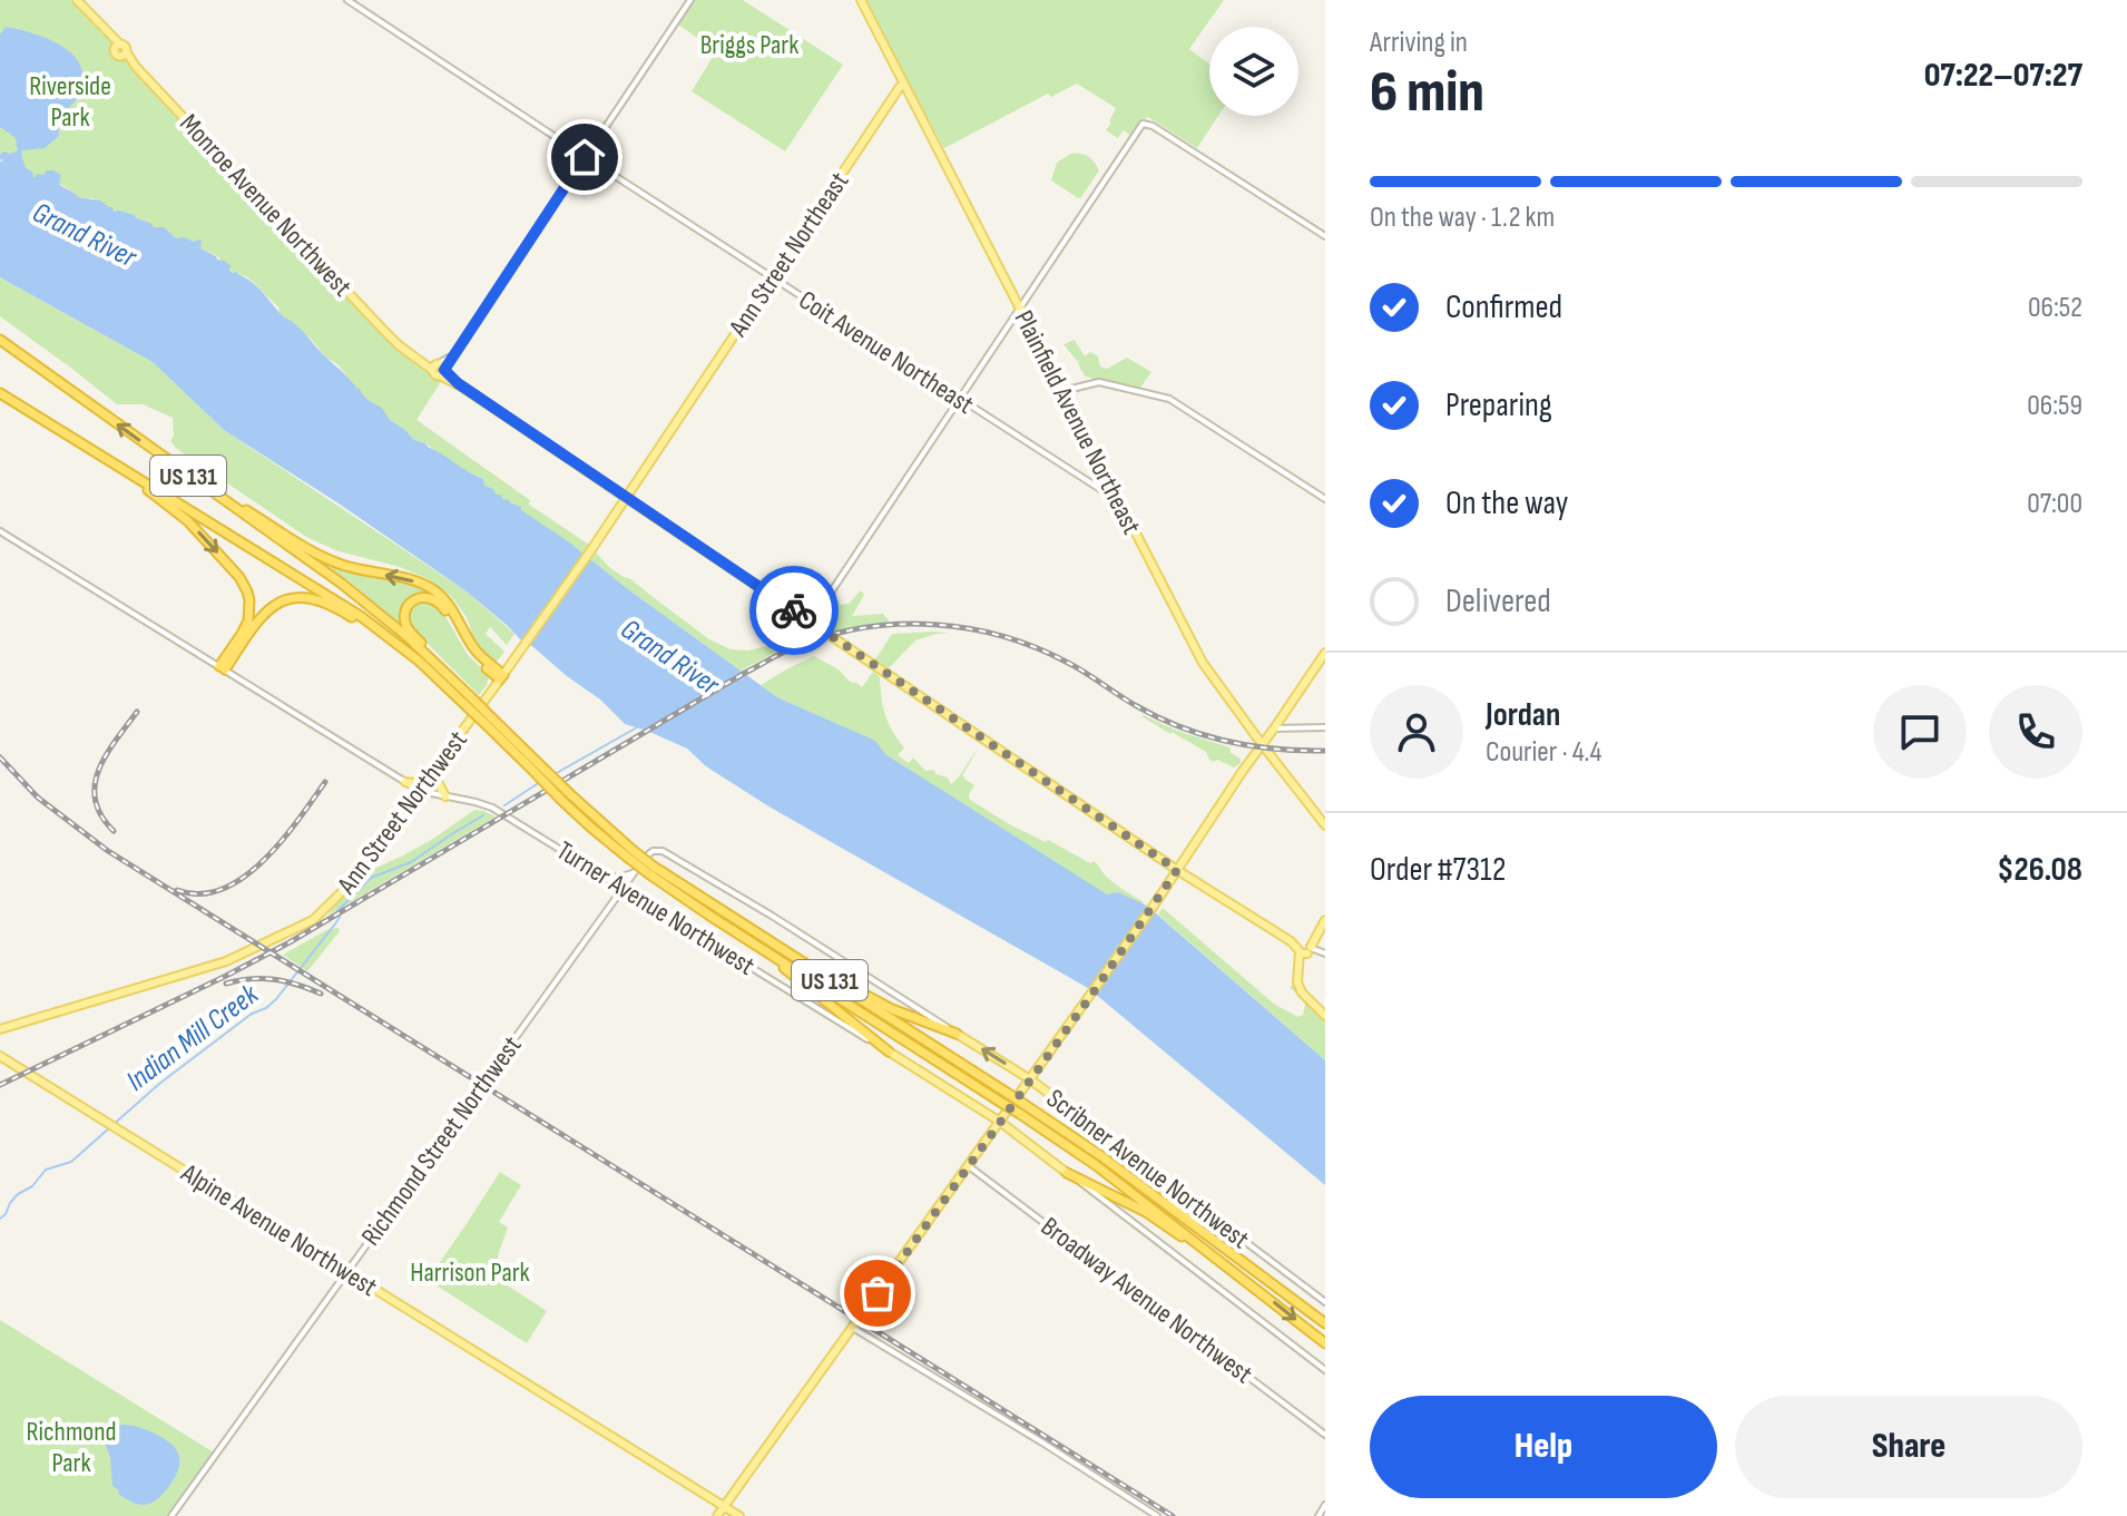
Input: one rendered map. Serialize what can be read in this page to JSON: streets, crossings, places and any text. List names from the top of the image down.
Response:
{
  "streets": {
    "highway": ["US 131"],
    "main road": [
      "Monroe Avenue Northwest",
      "Ann Street Northeast",
      "Plainfield Avenue Northeast",
      "Ann Street Northwest",
      "Turner Avenue Northwest",
      "Scribner Avenue Northwest",
      "Alpine Avenue Northwest"
    ],
    "street": ["Coit Avenue Northeast", "Richmond Street Northwest", "Broadway Avenue Northwest"]
  },
  "crossings": [
    ["Monroe Avenue Northwest", "Ann Street Northwest"],
    ["Ann Street Northeast", "Coit Avenue Northeast"],
    ["Ann Street Northeast", "Plainfield Avenue Northeast"],
    ["Ann Street Northeast", "Ann Street Northwest"],
    ["Coit Avenue Northeast", "Plainfield Avenue Northeast"],
    ["Ann Street Northwest", "Turner Avenue Northwest"],
    ["Turner Avenue Northwest", "Richmond Street Northwest"],
    ["Richmond Street Northwest", "Scribner Avenue Northwest"],
    ["Richmond Street Northwest", "Alpine Avenue Northwest"]
  ],
  "water": ["Grand River", "Indian Mill Creek"],
  "parks": [
    "Briggs Park",
    "Riverside Park",
    "Harrison Park",
    "Richmond Park"
  ],
  "page": {
    "heading": ["6 min", "Arriving in", "07:22–07:27"],
    "panel": [
      "Jordan",
      "Courier · 4.4",
      "Order #7312",
      "$26.08"
    ],
    "bar": "On the way · 1.2 km",
    "list": [
      ["Confirmed", "06:52"],
      ["Preparing", "06:59"],
      ["On the way", "07:00"],
      "Delivered"
    ],
    "buttons": ["Help", "Share"]
  }
}
